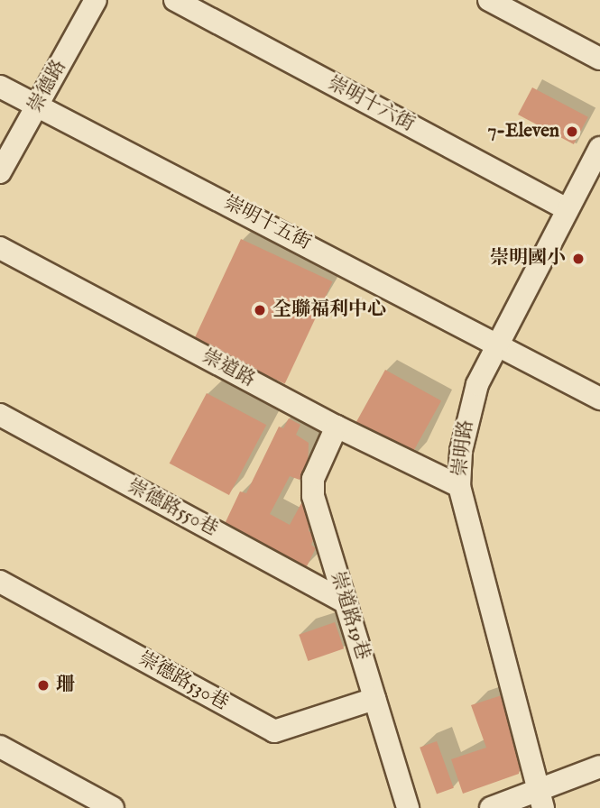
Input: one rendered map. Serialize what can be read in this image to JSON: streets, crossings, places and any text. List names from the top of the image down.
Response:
{
  "streets": {
    "street": [
      "崇德路",
      "崇明十六街",
      "崇明十五街",
      "崇道路",
      "崇明路",
      "崇德路550巷",
      "崇道路19巷",
      "崇德路530巷"
    ]
  },
  "crossings": [
    ["崇德路", "崇明十五街"],
    ["崇明十六街", "崇明路"],
    ["崇明十五街", "崇明路"],
    ["崇道路", "崇明路"],
    ["崇道路", "崇道路19巷"],
    ["崇德路550巷", "崇道路19巷"],
    ["崇道路19巷", "崇德路530巷"]
  ],
  "places": [
    "7-Eleven",
    "崇明國小",
    "全聯福利中心",
    "珊"
  ]
}
